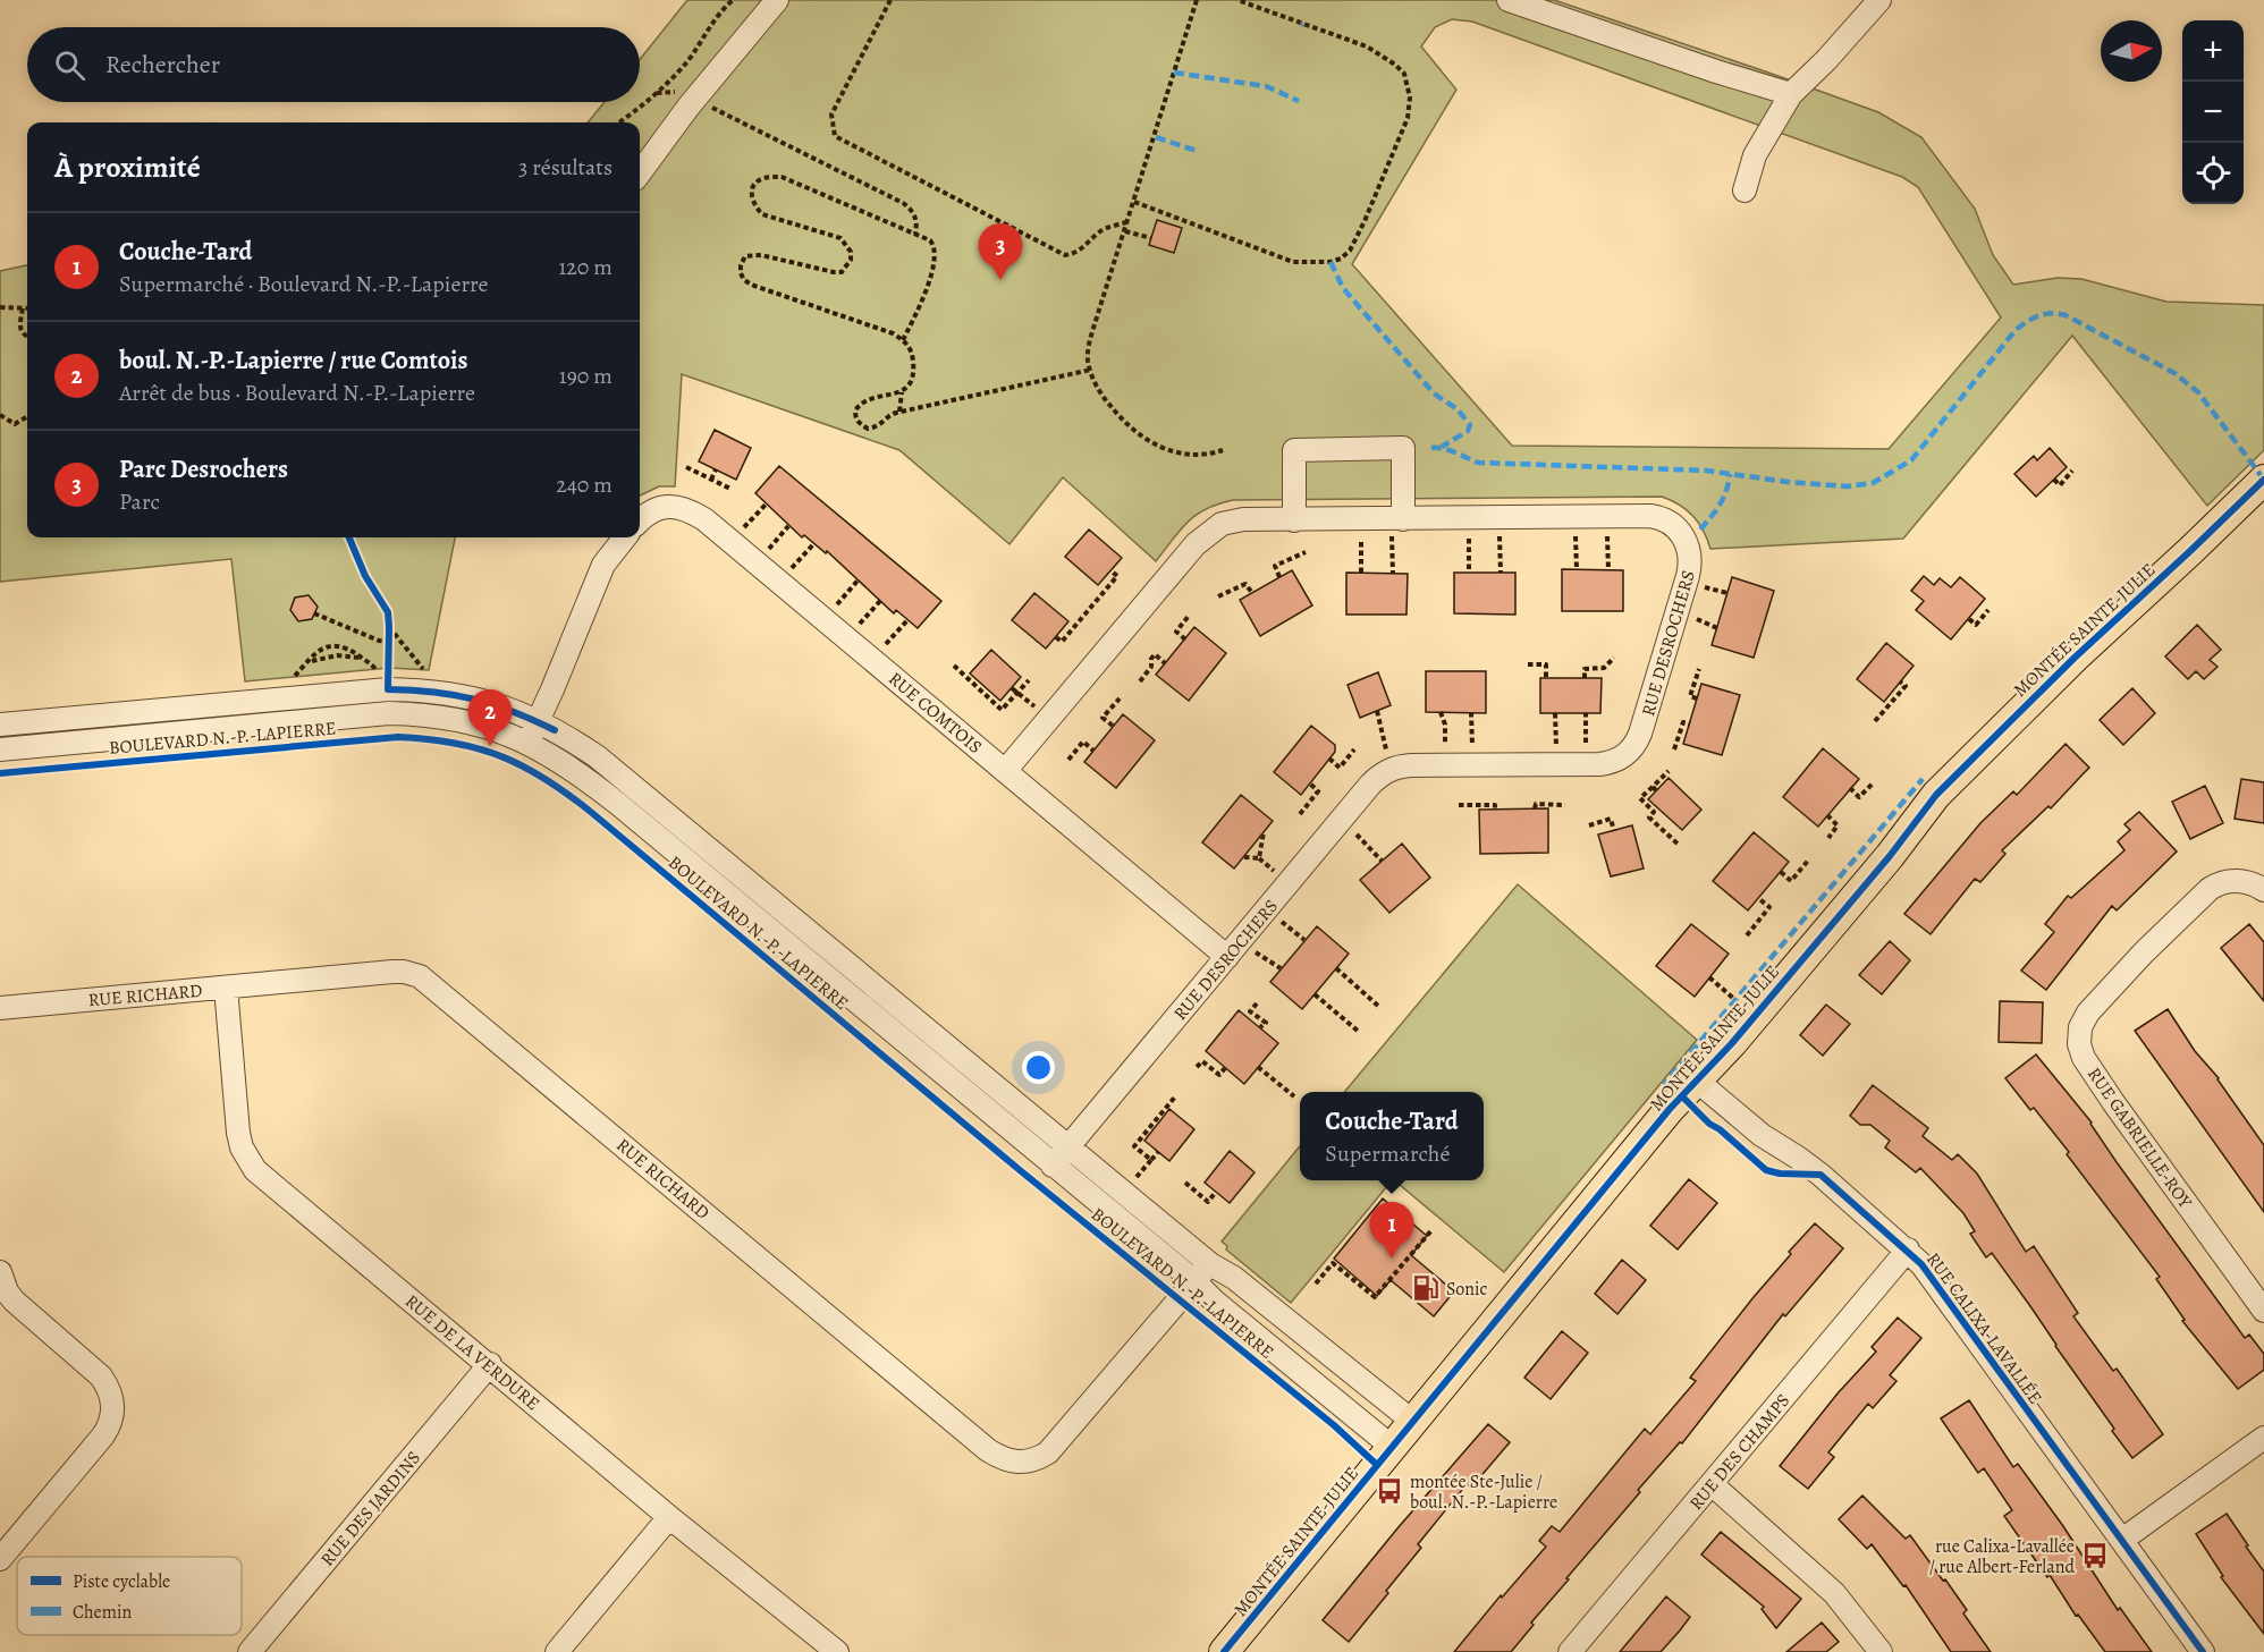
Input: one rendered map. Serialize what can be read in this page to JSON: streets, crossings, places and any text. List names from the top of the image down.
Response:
{
  "streets": {
    "main road": ["MONTÉE SAINTE-JULIE"],
    "street": [
      "RUE DESROCHERS",
      "RUE COMTOIS",
      "BOULEVARD N.-P.-LAPIERRE",
      "RUE RICHARD",
      "RUE GABRIELLE-ROY",
      "RUE CALIXA-LAVALLÉE",
      "RUE DE LA VERDURE",
      "RUE DES CHAMPS",
      "RUE DES JARDINS"
    ]
  },
  "crossings": [
    ["MONTÉE SAINTE-JULIE", "BOULEVARD N.-P.-LAPIERRE"],
    ["MONTÉE SAINTE-JULIE", "RUE CALIXA-LAVALLÉE"],
    ["RUE DESROCHERS", "RUE COMTOIS"],
    ["RUE DESROCHERS", "BOULEVARD N.-P.-LAPIERRE"],
    ["BOULEVARD N.-P.-LAPIERRE", "RUE RICHARD"],
    ["RUE RICHARD", "RUE DE LA VERDURE"],
    ["RUE CALIXA-LAVALLÉE", "RUE DES CHAMPS"],
    ["RUE DE LA VERDURE", "RUE DES JARDINS"]
  ],
  "places": {
    "fuel station": ["Sonic"],
    "bus stop": ["montée Ste-Julie / boul. N.-P.-Lapierre", "rue Calixa-Lavallée / rue Albert-Ferland"]
  },
  "legend": ["Piste cyclable", "Chemin"],
  "north": "right",
  "page": {
    "map_buttons": ["+", "−"],
    "search": "Rechercher",
    "heading": ["À proximité", "3 résultats"],
    "list": [
      {
        "mark": "1",
        "name": "Couche-Tard",
        "note": "Supermarché · Boulevard N.-P.-Lapierre",
        "value": "120 m"
      },
      {
        "mark": "2",
        "name": "boul. N.-P.-Lapierre / rue Comtois",
        "note": "Arrêt de bus · Boulevard N.-P.-Lapierre",
        "value": "190 m"
      },
      {
        "mark": "3",
        "name": "Parc Desrochers",
        "note": "Parc",
        "value": "240 m"
      }
    ],
    "pins": ["3", "2", "1"],
    "popup": ["Couche-Tard", "Supermarché"]
  }
}
